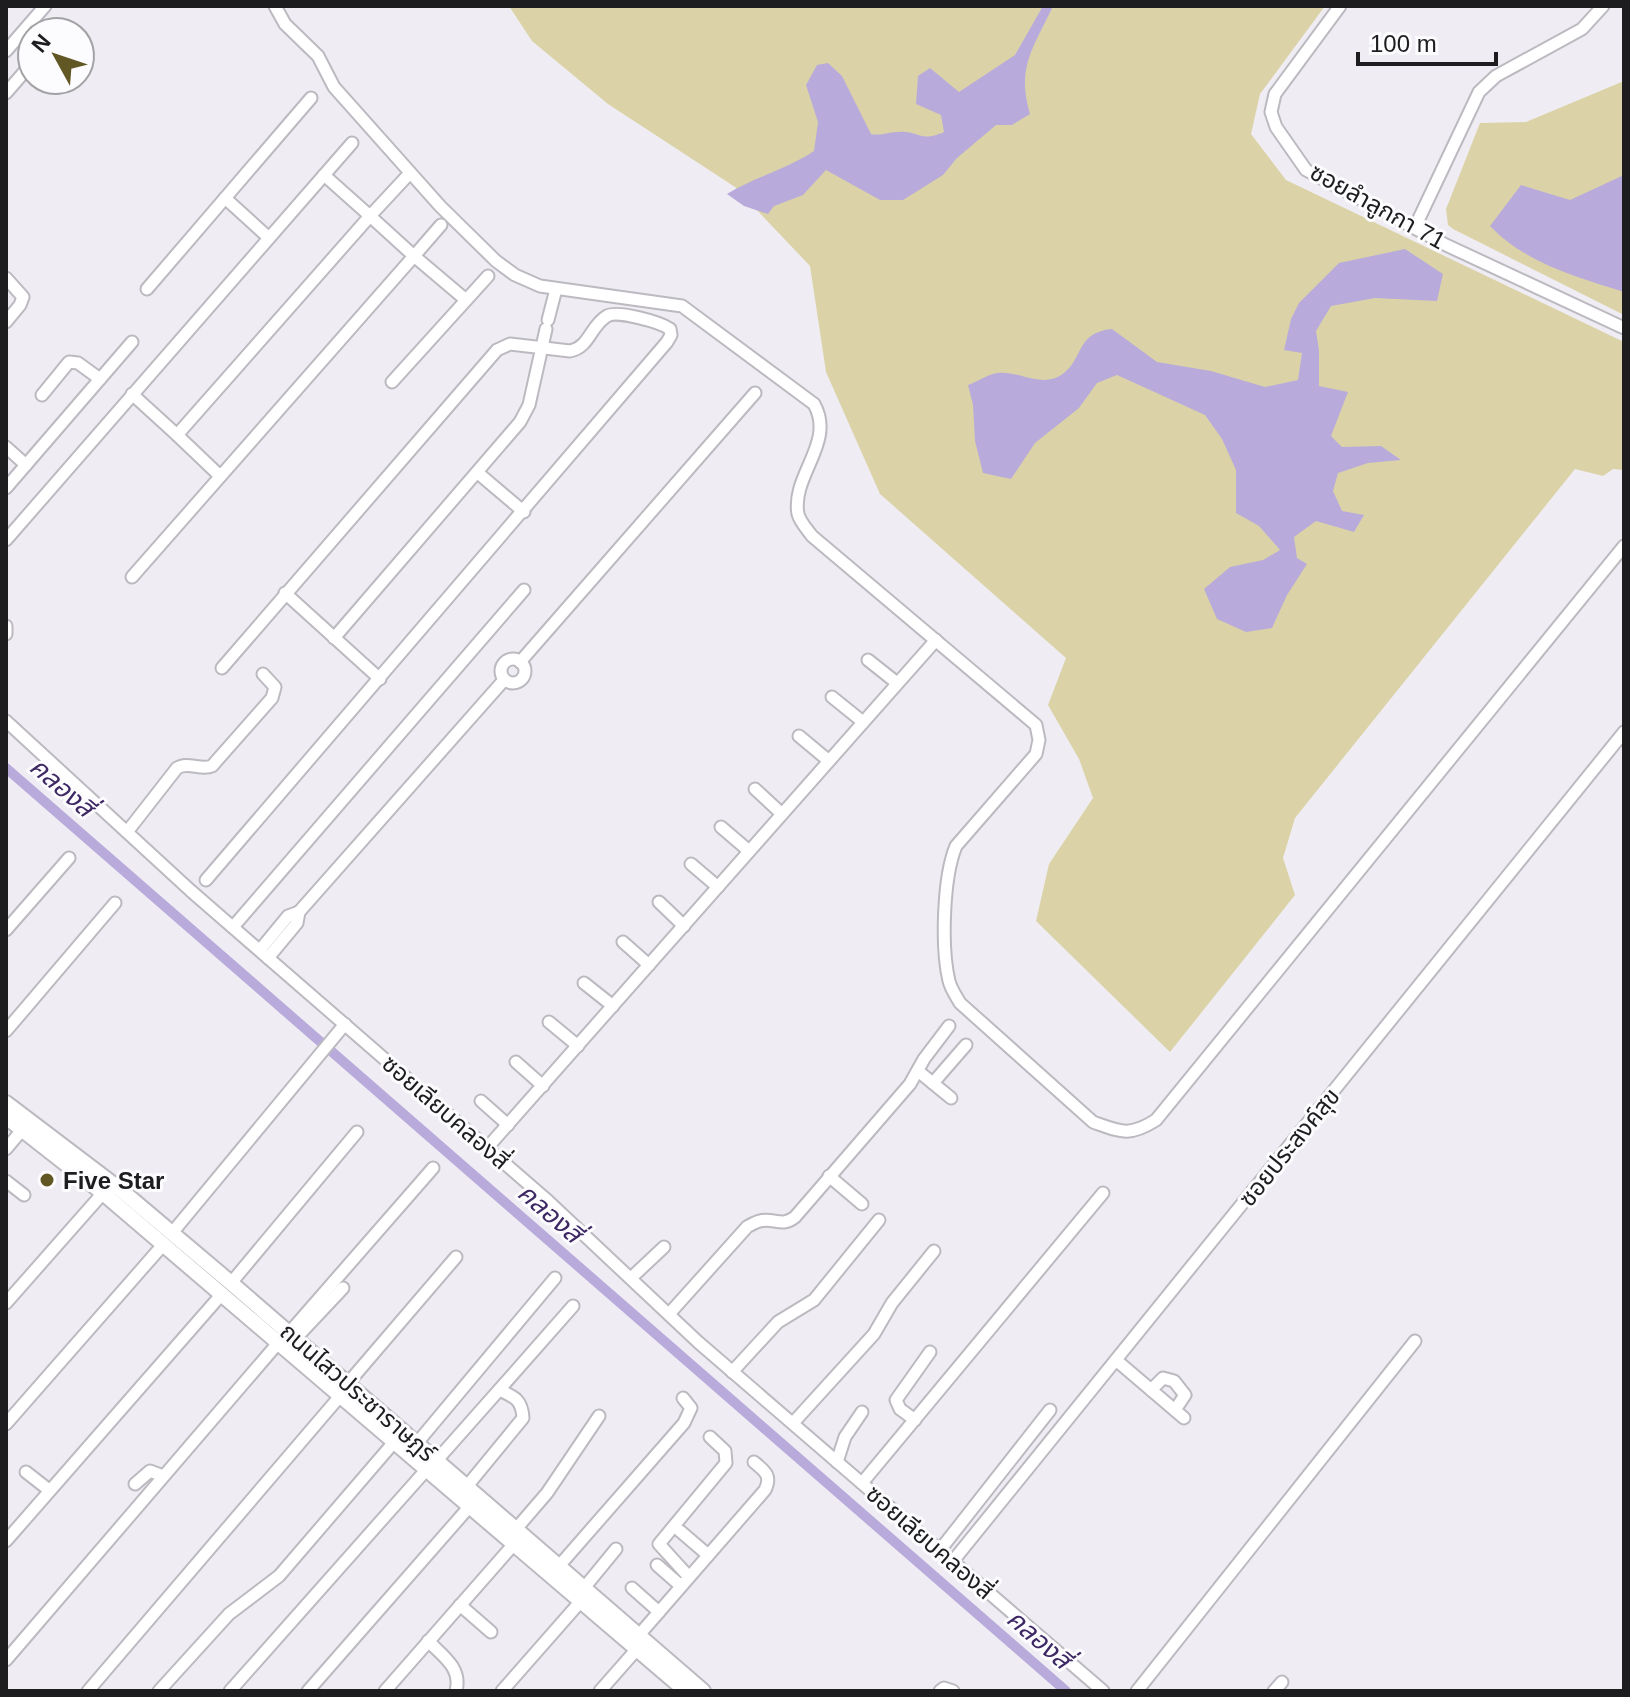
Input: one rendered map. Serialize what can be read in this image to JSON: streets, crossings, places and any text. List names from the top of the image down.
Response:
{
  "streets": {
    "main road": ["ถนนไสวประชาราษฎร์"],
    "street": ["ซอยลำลูกกา 71", "ซอยเลียบคลองสี่", "ซอยประสงค์สุข"]
  },
  "crossings": [
    ["ซอยเลียบคลองสี่", "ซอยประสงค์สุข"]
  ],
  "water": ["คลองสี่"],
  "places": ["Five Star"],
  "scale_bar": "100 m",
  "north": "top left"
}
